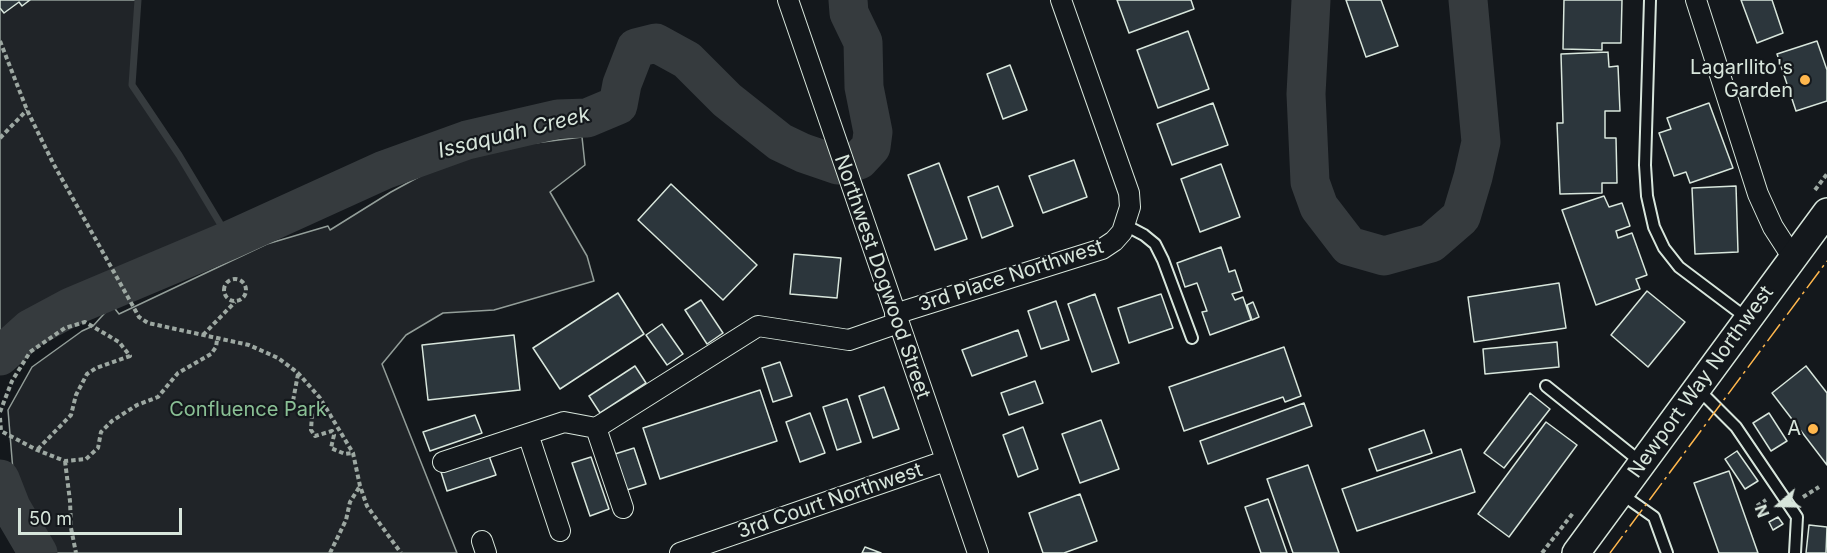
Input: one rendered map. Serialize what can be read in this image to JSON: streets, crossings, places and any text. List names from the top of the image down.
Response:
{
  "streets": {
    "street": [
      "3rd Place Northwest",
      "Northwest Dogwood Street",
      "Newport Way Northwest",
      "3rd Court Northwest"
    ]
  },
  "crossings": [
    ["3rd Place Northwest", "Northwest Dogwood Street"],
    ["Northwest Dogwood Street", "3rd Court Northwest"]
  ],
  "water": ["Issaquah Creek"],
  "parks": ["Confluence Park"],
  "places": ["Lagarllito's Garden", "A"],
  "scale_bar": "50 m",
  "north": "left"
}
